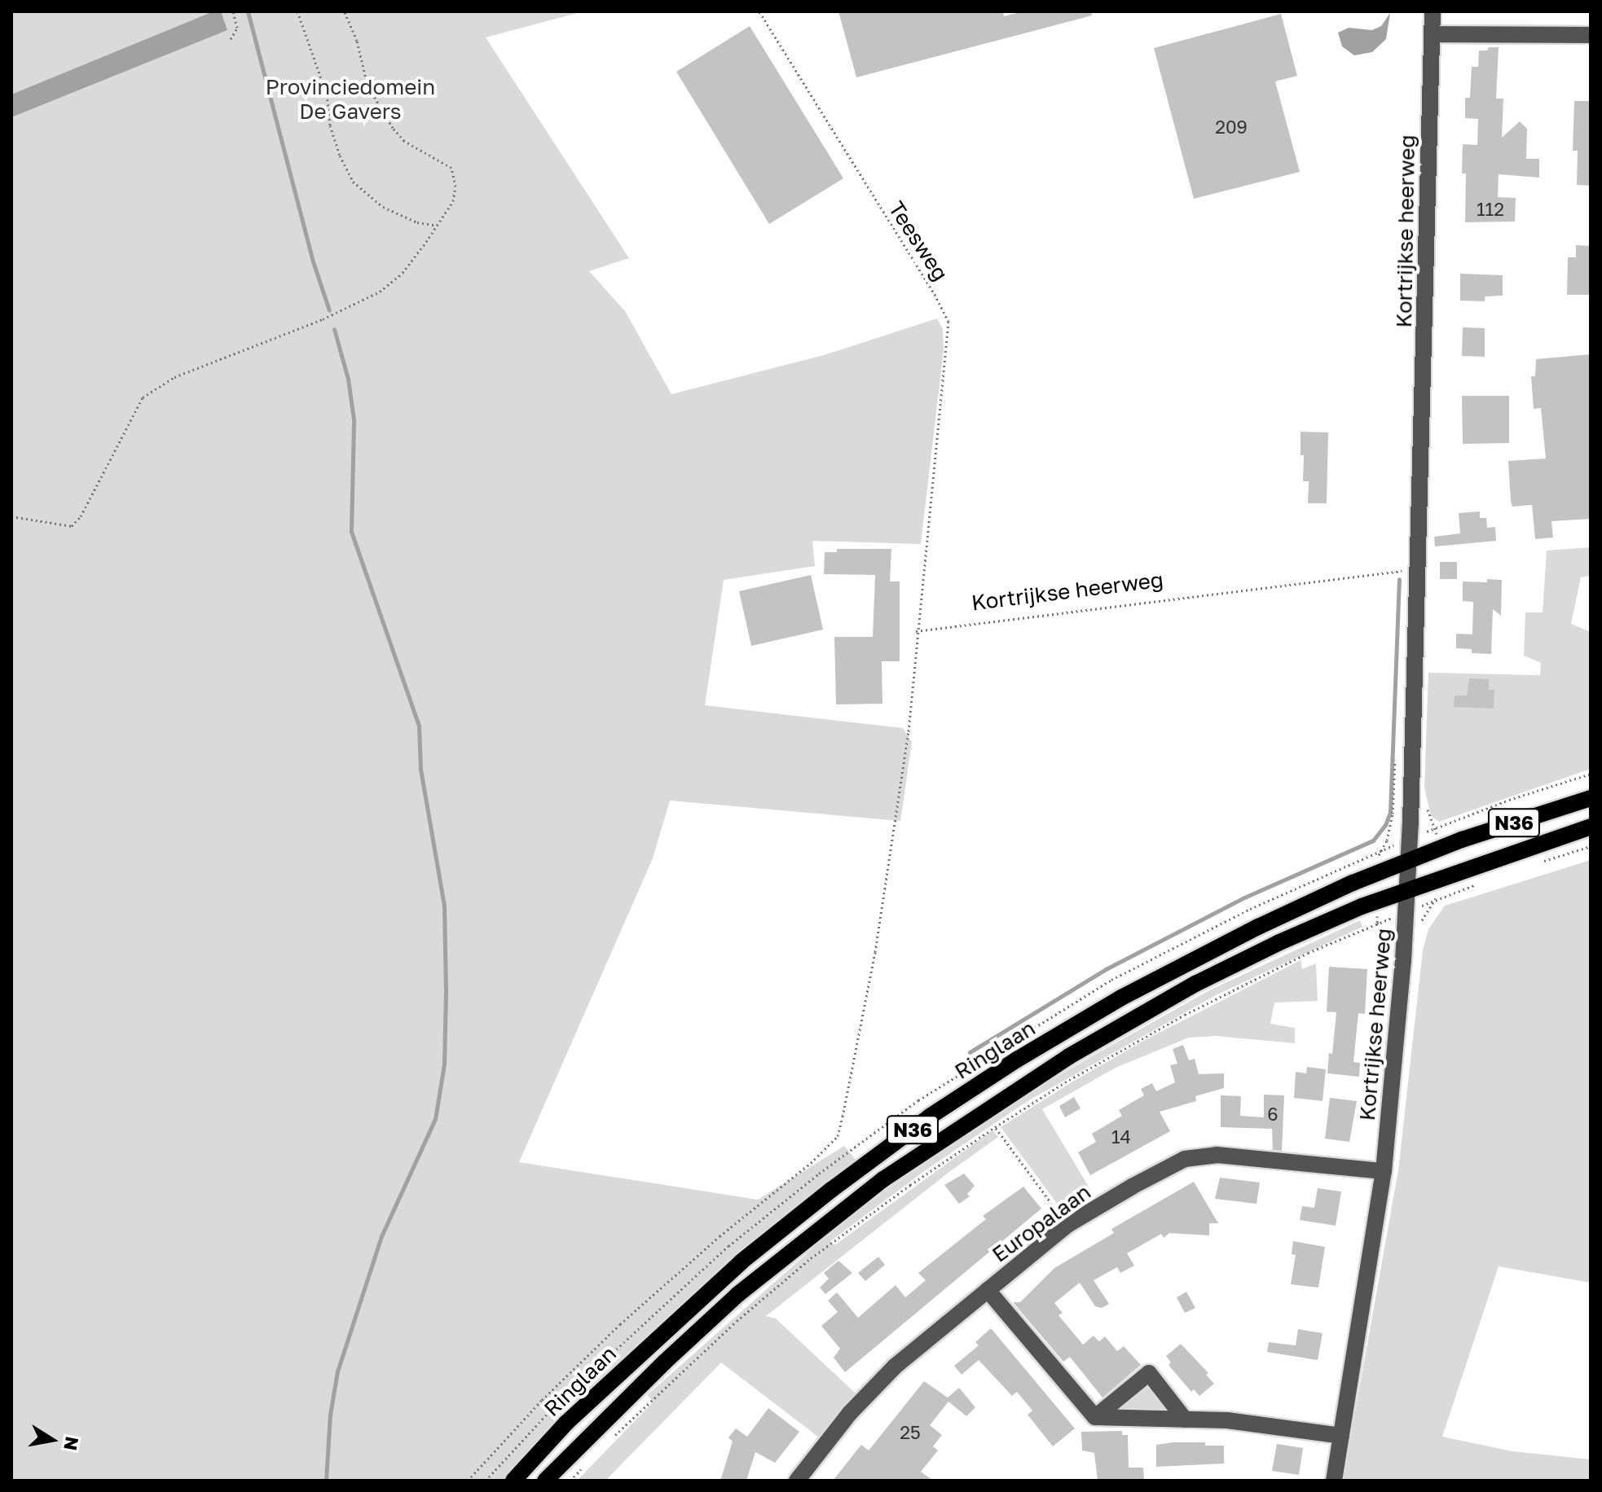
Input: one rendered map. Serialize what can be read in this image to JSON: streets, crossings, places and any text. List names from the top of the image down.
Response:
{
  "streets": {
    "main road": ["N36", "Ringlaan"],
    "street": ["Kortrijkse heerweg", "Europalaan"],
    "path": ["Teesweg"]
  },
  "crossings": [
    ["Kortrijkse heerweg", "Teesweg"],
    ["Kortrijkse heerweg", "N36"],
    ["Kortrijkse heerweg", "Ringlaan"],
    ["Kortrijkse heerweg", "Europalaan"]
  ],
  "parks": ["Provinciedomein De Gavers"],
  "house_numbers": [
    "209",
    "112",
    "6",
    "14",
    "25"
  ],
  "north": "right"
}
